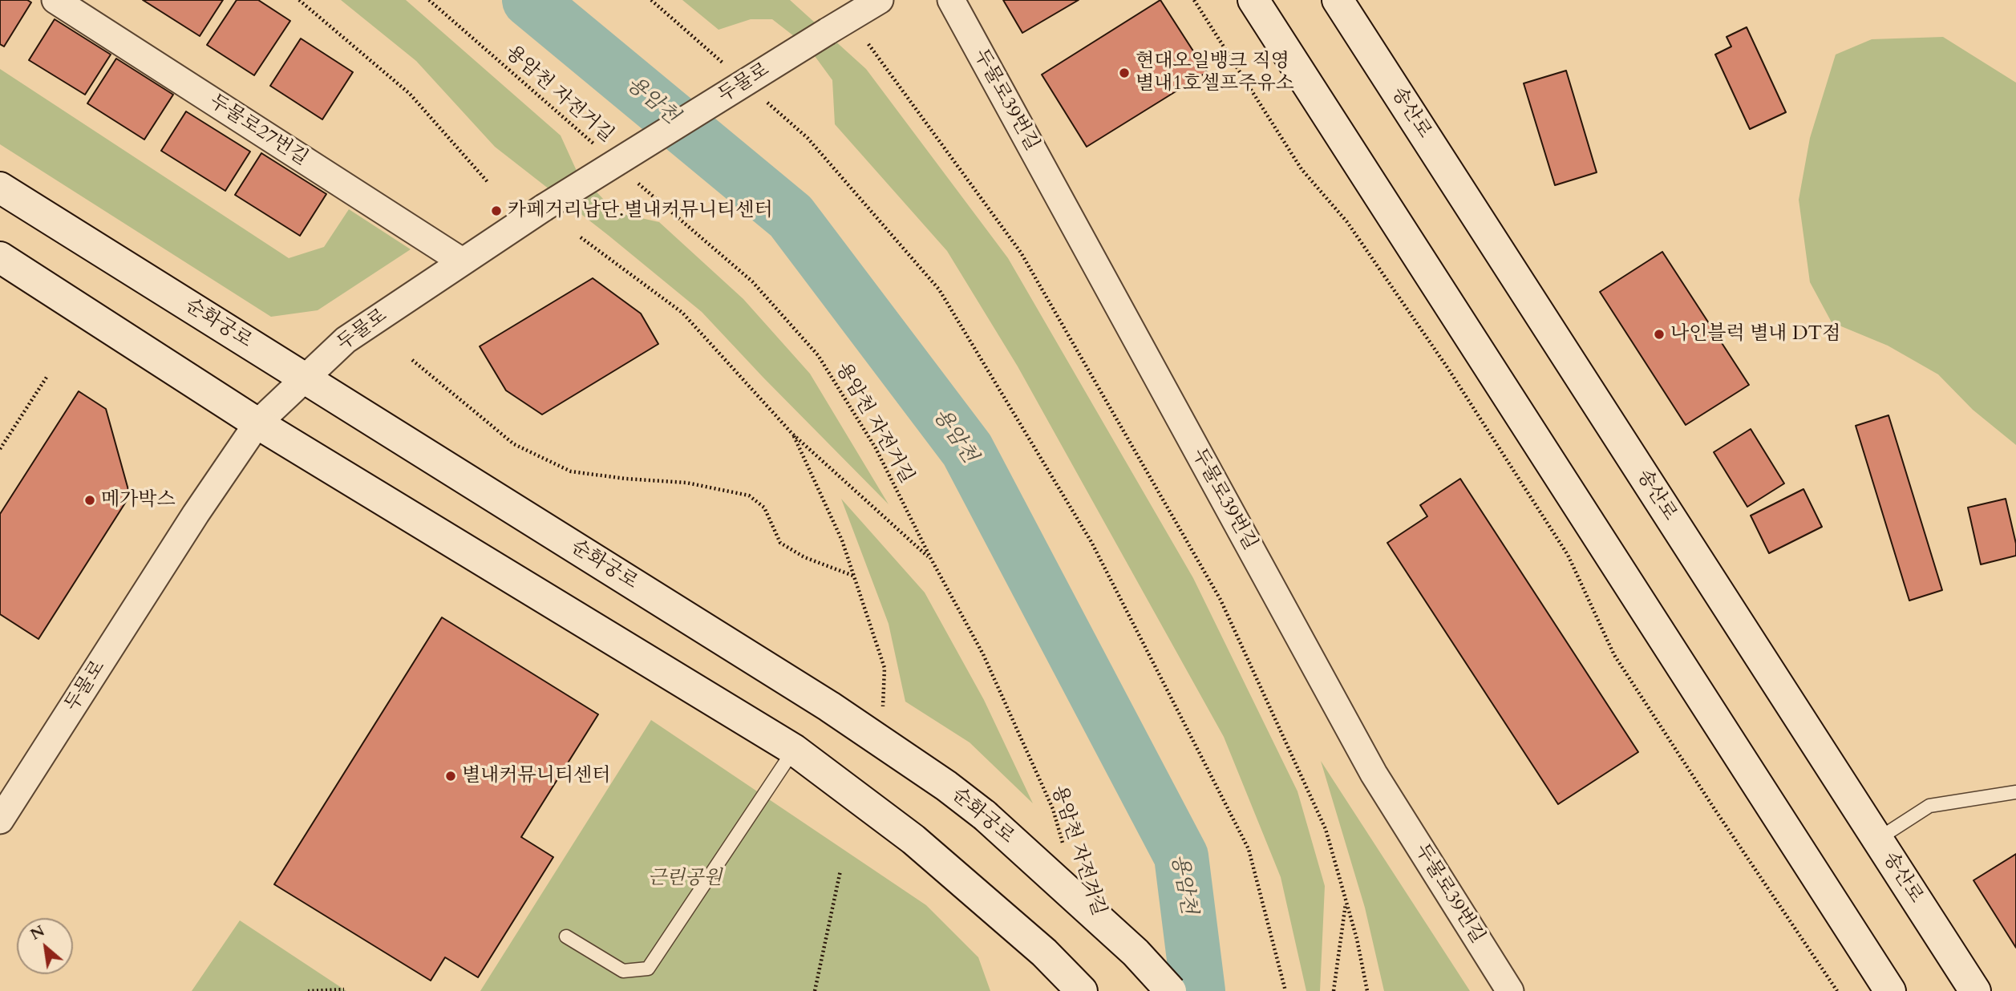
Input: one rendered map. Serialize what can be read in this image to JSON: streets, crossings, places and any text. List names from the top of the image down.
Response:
{
  "streets": {
    "street": [
      "두물로",
      "두물로39번길",
      "송산로",
      "두물로27번길",
      "순화궁로"
    ],
    "path": ["용암천 자전거길"]
  },
  "crossings": [
    ["두물로", "두물로27번길"],
    ["두물로", "순화궁로"]
  ],
  "water": ["용암천"],
  "parks": ["근린공원"],
  "places": [
    "현대오일뱅크 직영 별내1호셀프주유소",
    "카페거리남단.별내커뮤니티센터",
    "나인블럭 별내 DT점",
    "메가박스",
    "별내커뮤니티센터"
  ],
  "north": "top left"
}
